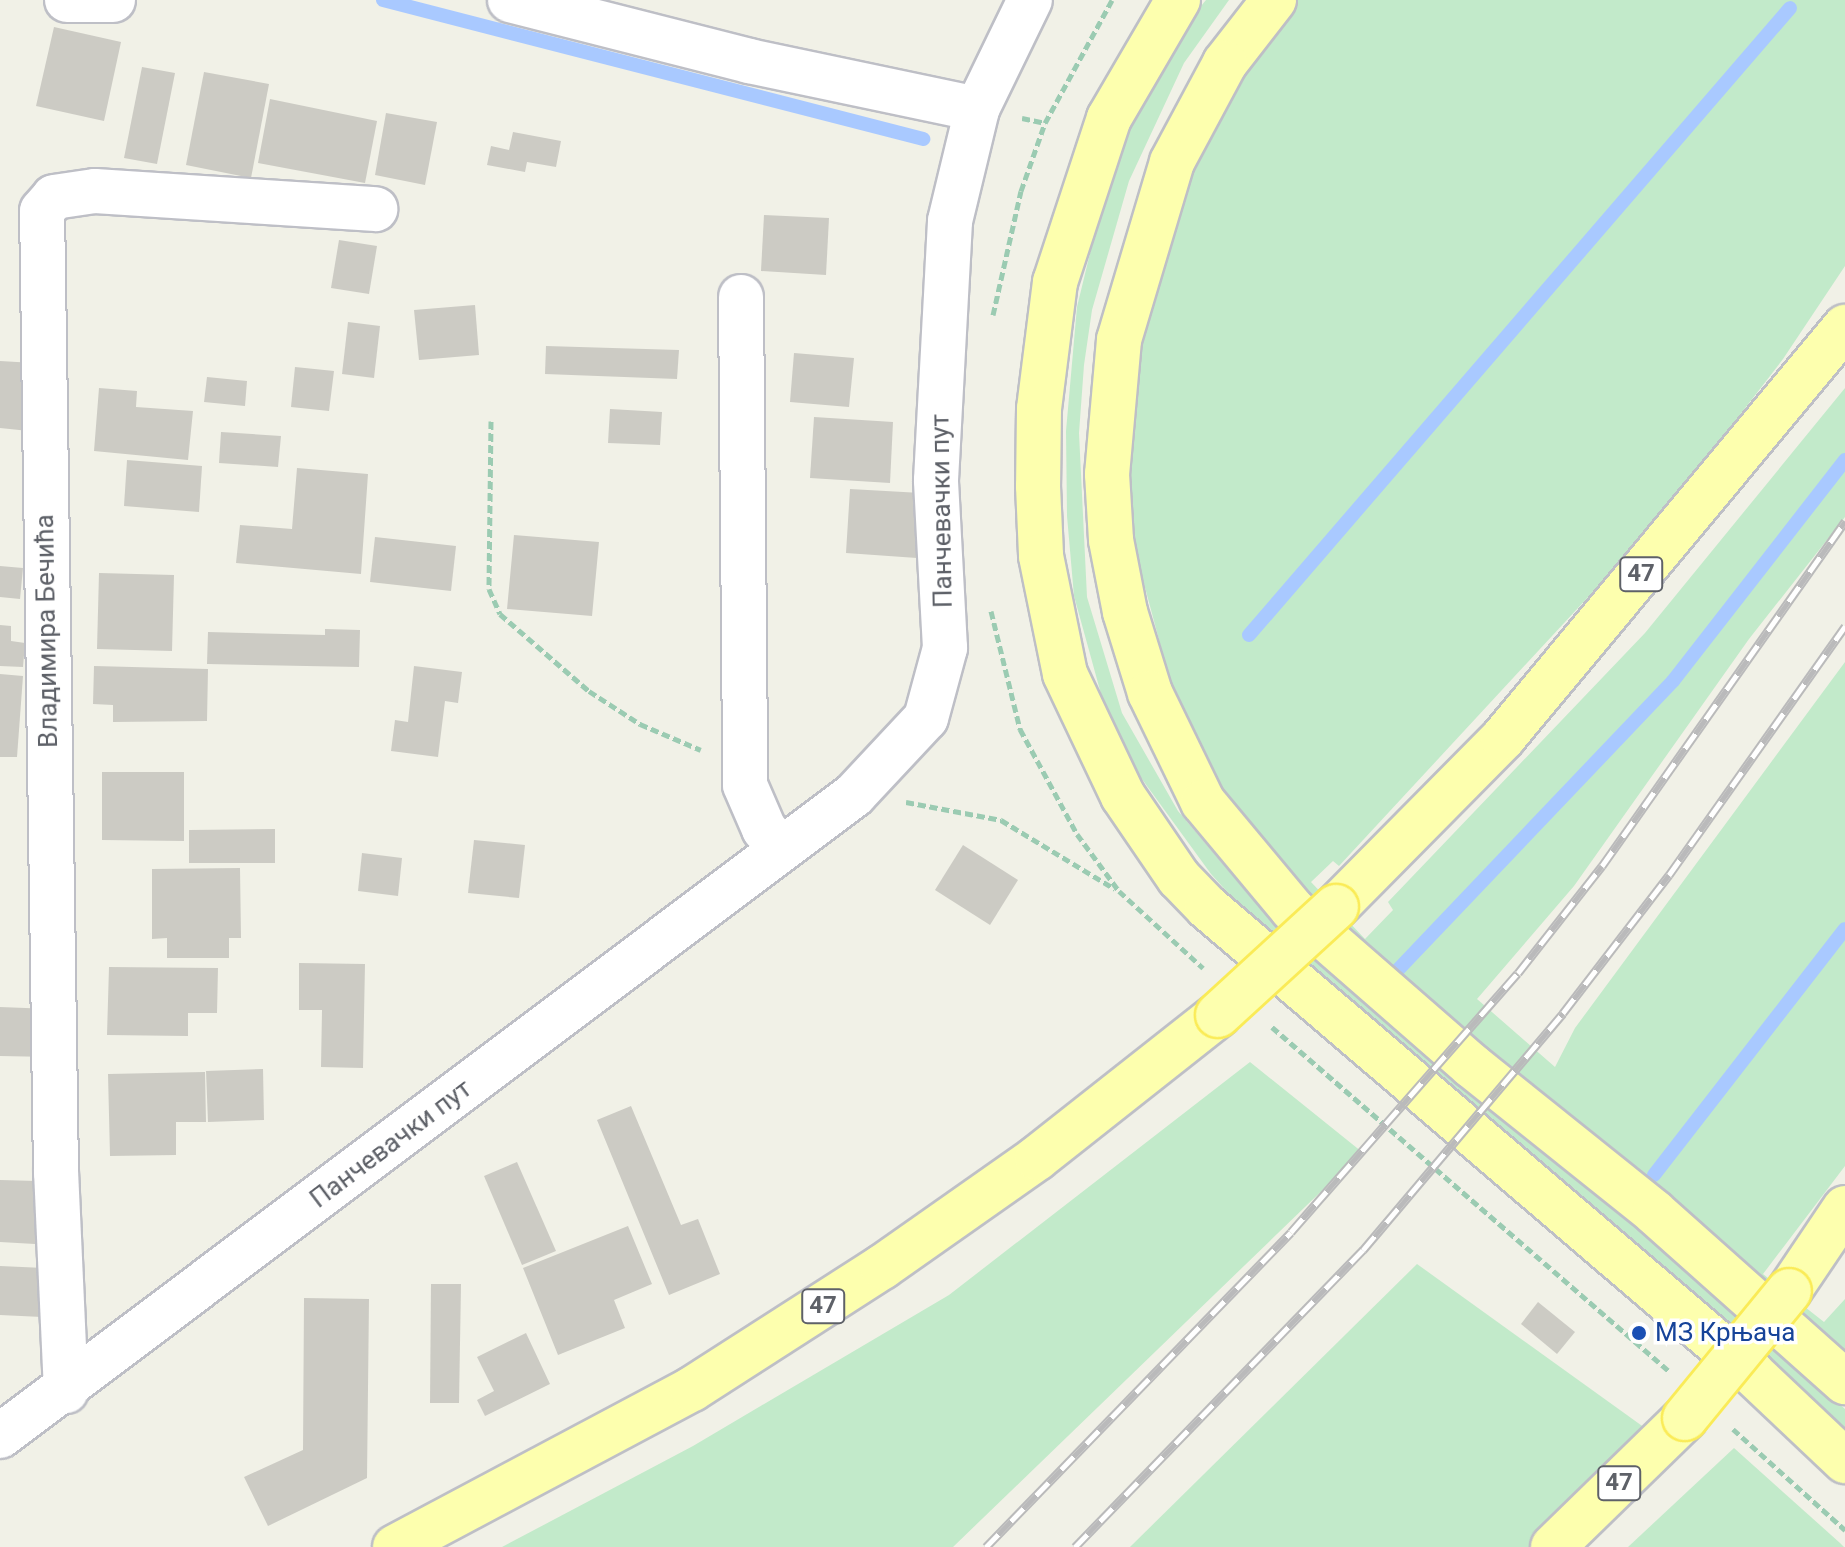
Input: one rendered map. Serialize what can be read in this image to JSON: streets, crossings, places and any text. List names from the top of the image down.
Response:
{
  "streets": {
    "main road": ["47"],
    "street": ["Панчевачки пут", "Владимира Бечића"]
  },
  "crossings": [
    ["Панчевачки пут", "Владимира Бечића"]
  ],
  "places": ["МЗ Крњача"]
}
